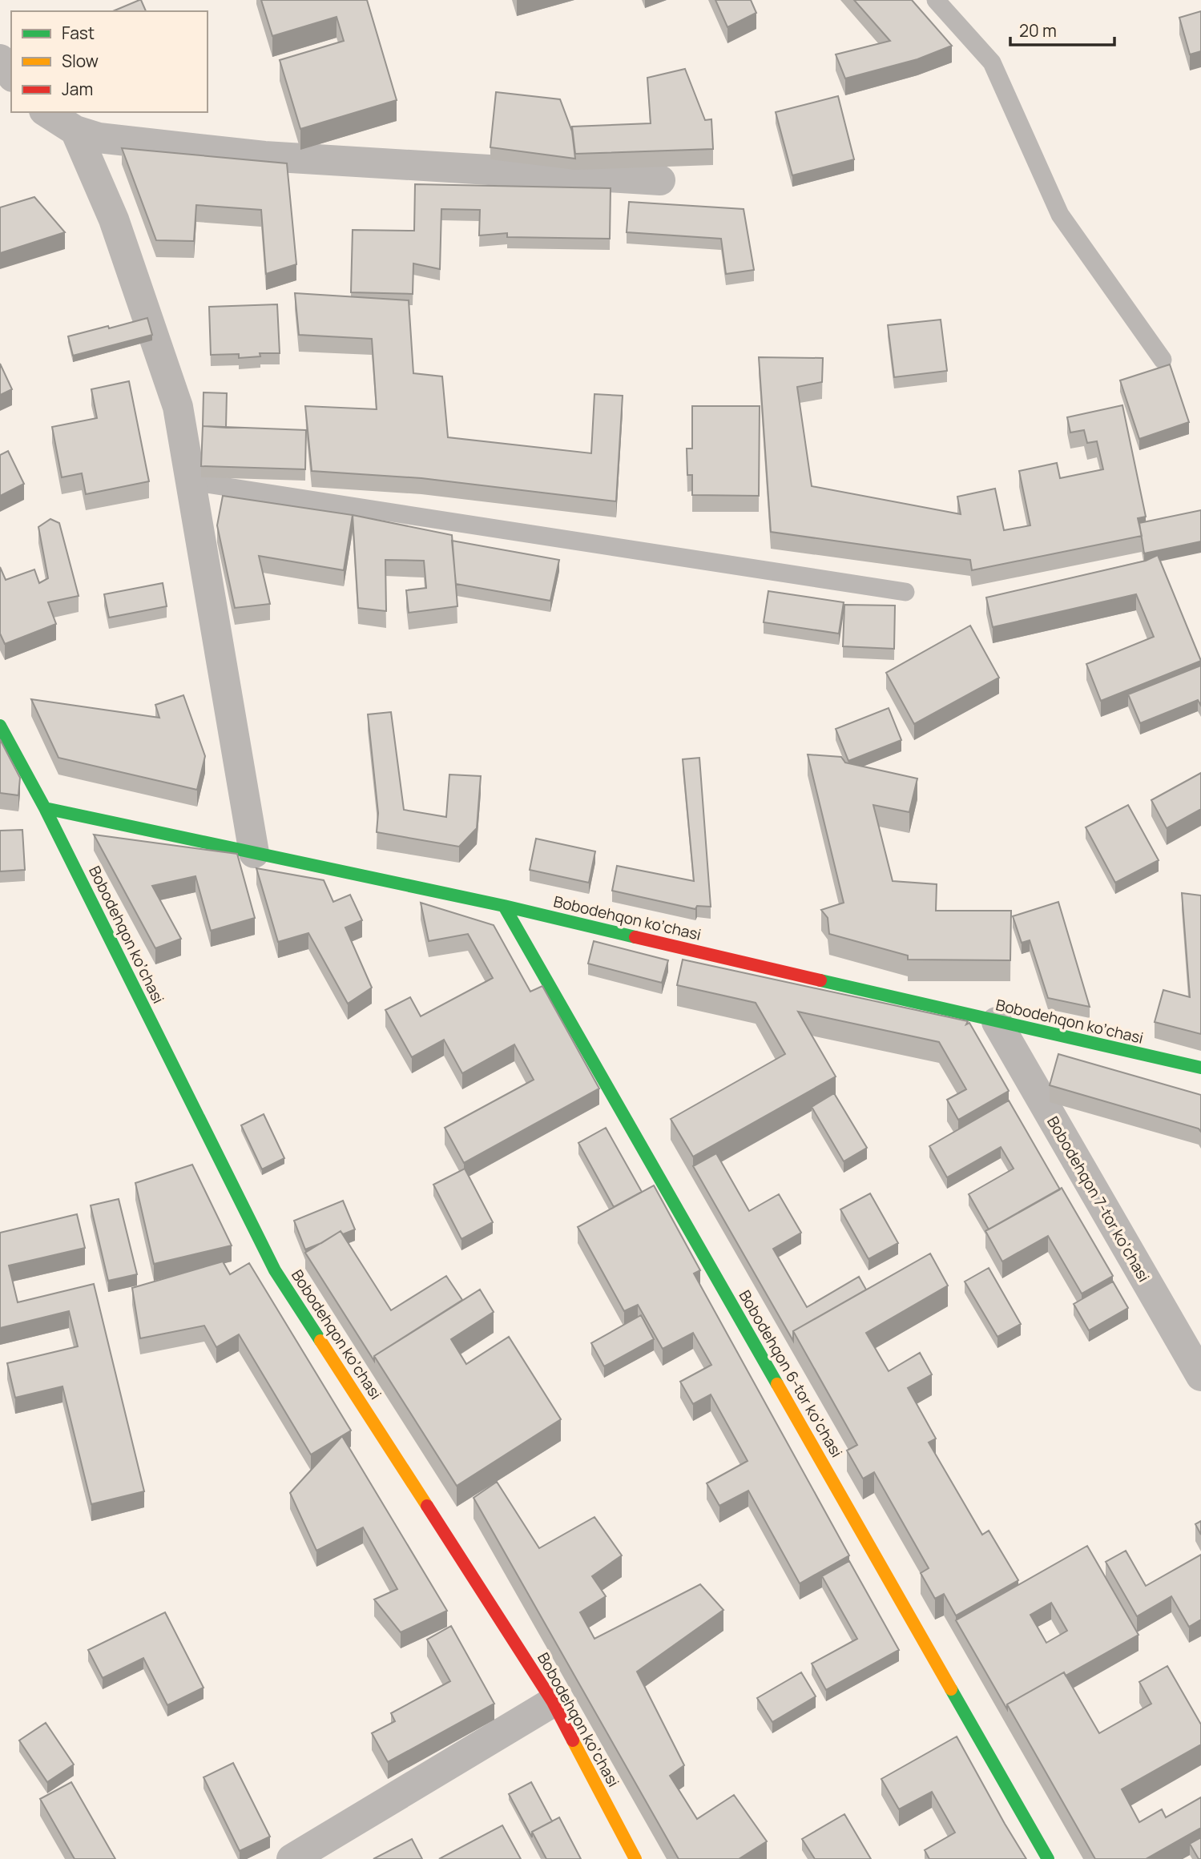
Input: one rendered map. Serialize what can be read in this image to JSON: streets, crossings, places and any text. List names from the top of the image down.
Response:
{
  "streets": {
    "street": ["Bobodehqon koʼchasi", "Bobodehqon 7-tor koʼchasi", "Bobodehqon 6-tor koʼchasi"]
  },
  "crossings": [
    ["Bobodehqon koʼchasi", "Bobodehqon 7-tor koʼchasi"],
    ["Bobodehqon koʼchasi", "Bobodehqon 6-tor koʼchasi"]
  ],
  "legend": ["Fast", "Slow", "Jam"],
  "scale_bar": "20 m"
}
